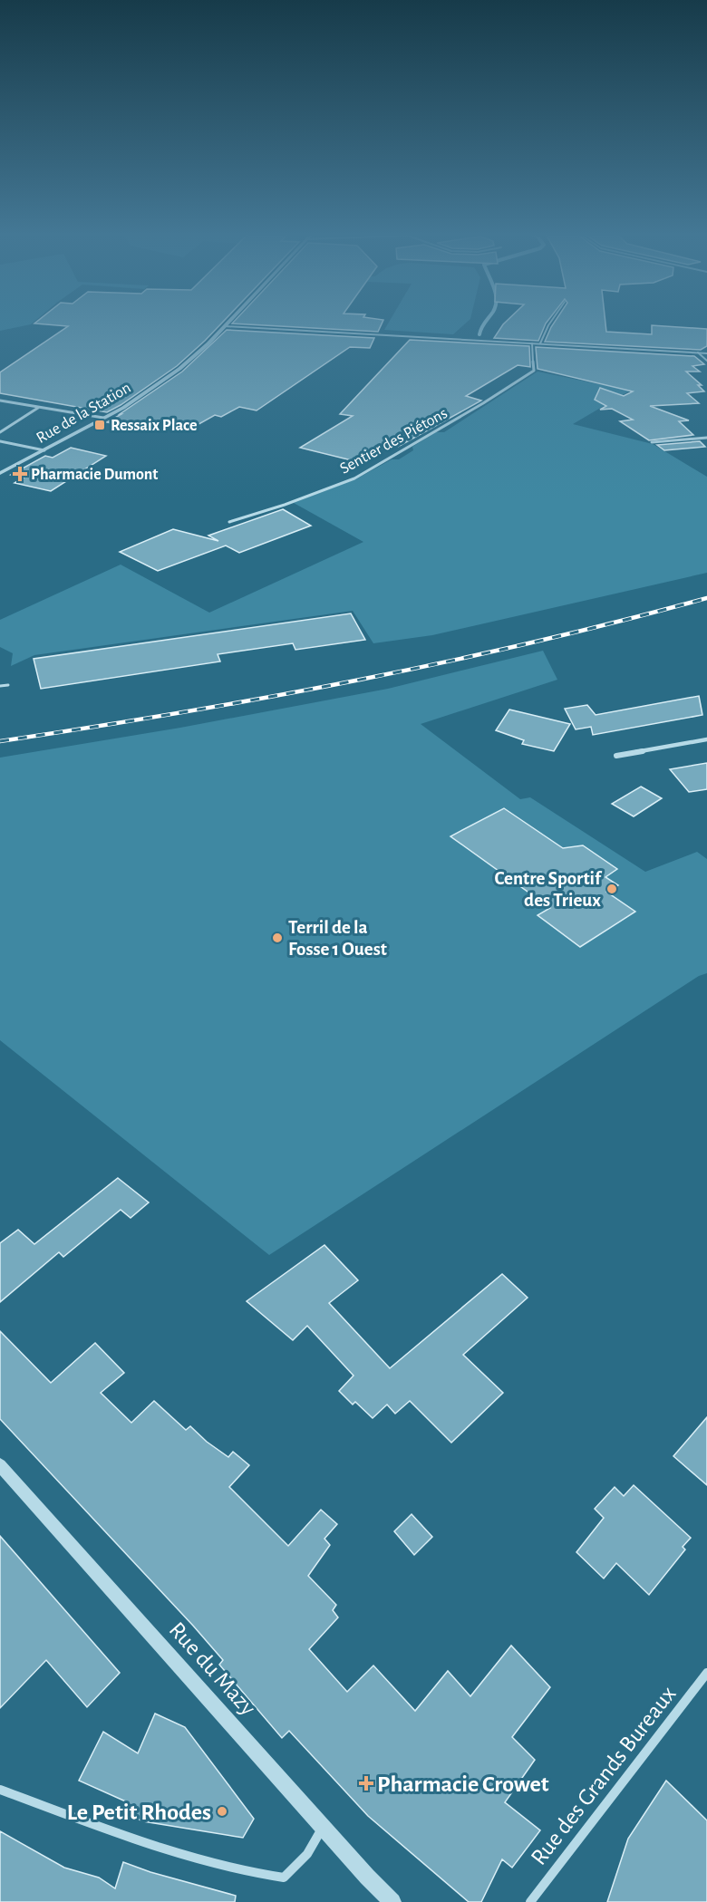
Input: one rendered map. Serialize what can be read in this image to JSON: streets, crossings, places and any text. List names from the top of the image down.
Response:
{
  "streets": {
    "street": [
      "Rue de la Station",
      "Sentier des Piétons",
      "Rue du Mazy",
      "Rue des Grands Bureaux"
    ]
  },
  "places": {
    "transit": ["Ressaix Place"],
    "health": ["Pharmacie Dumont", "Pharmacie Crowet"],
    "other": ["Centre Sportif des Trieux", "Terril de la Fosse 1 Ouest", "Le Petit Rhodes"]
  }
}
